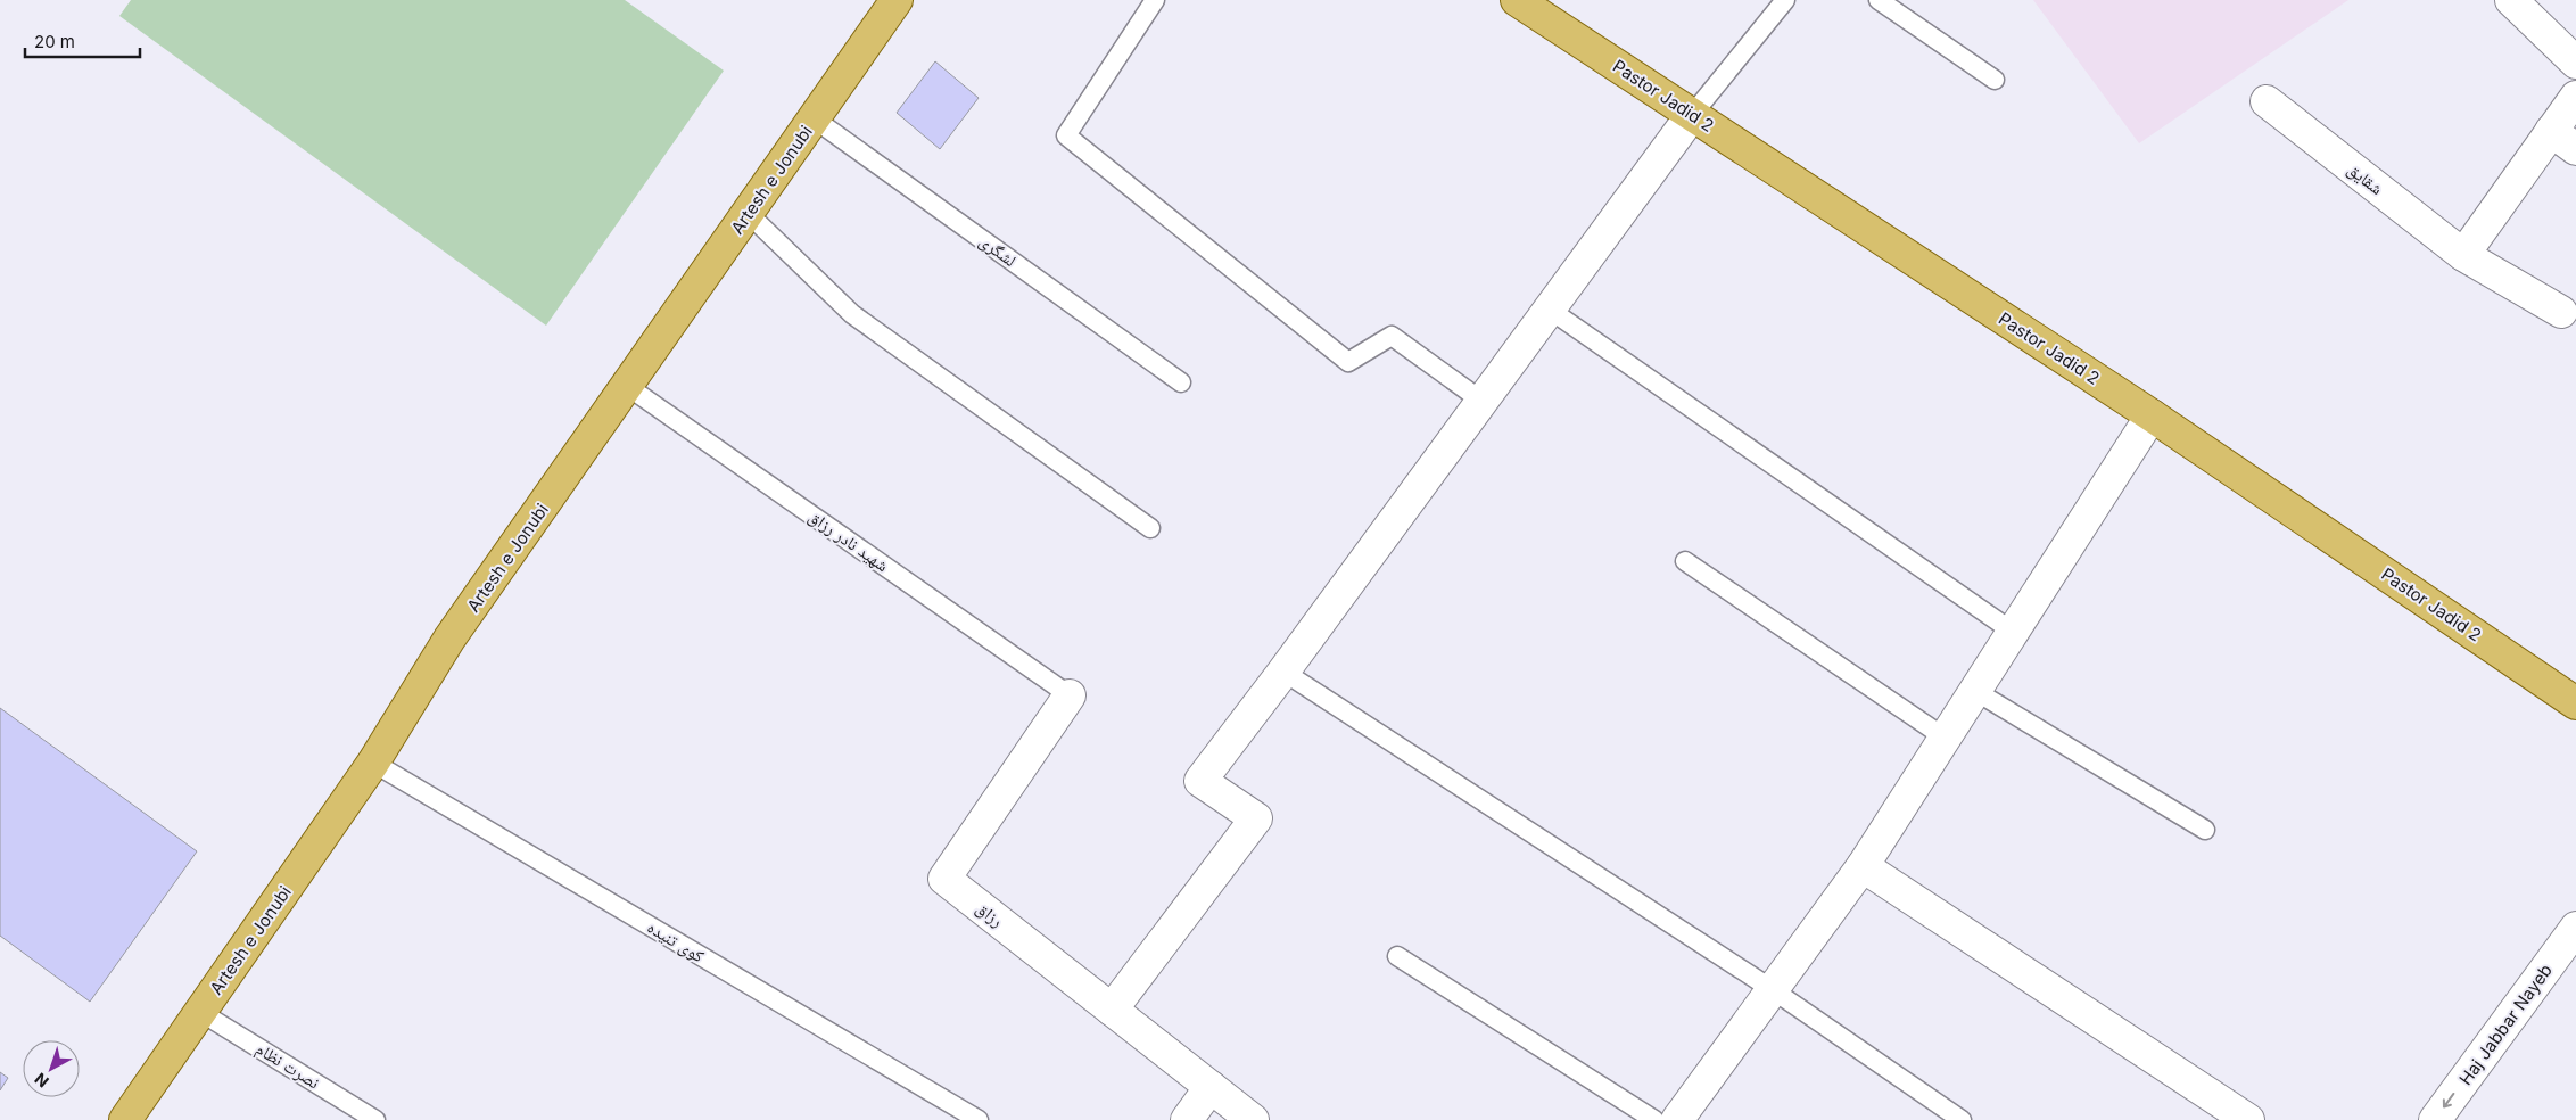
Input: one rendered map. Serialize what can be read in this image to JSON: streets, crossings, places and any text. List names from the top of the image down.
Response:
{
  "streets": {
    "main road": ["Pastor Jadid 2", "Artesh e Jonubi"],
    "street": ["شقایق", "رزاق", "Haj Jabbar Nayeb"],
    "lane": [
      "لشگری",
      "شهید نادر رزاق",
      "کوی تنیده",
      "نصرت نظام"
    ]
  },
  "crossings": [
    ["Artesh e Jonubi", "لشگری"],
    ["Artesh e Jonubi", "شهید نادر رزاق"],
    ["Artesh e Jonubi", "کوی تنیده"],
    ["Artesh e Jonubi", "نصرت نظام"],
    ["شهید نادر رزاق", "رزاق"]
  ],
  "one_way": ["Haj Jabbar Nayeb"],
  "scale_bar": "20 m",
  "north": "bottom left"
}
